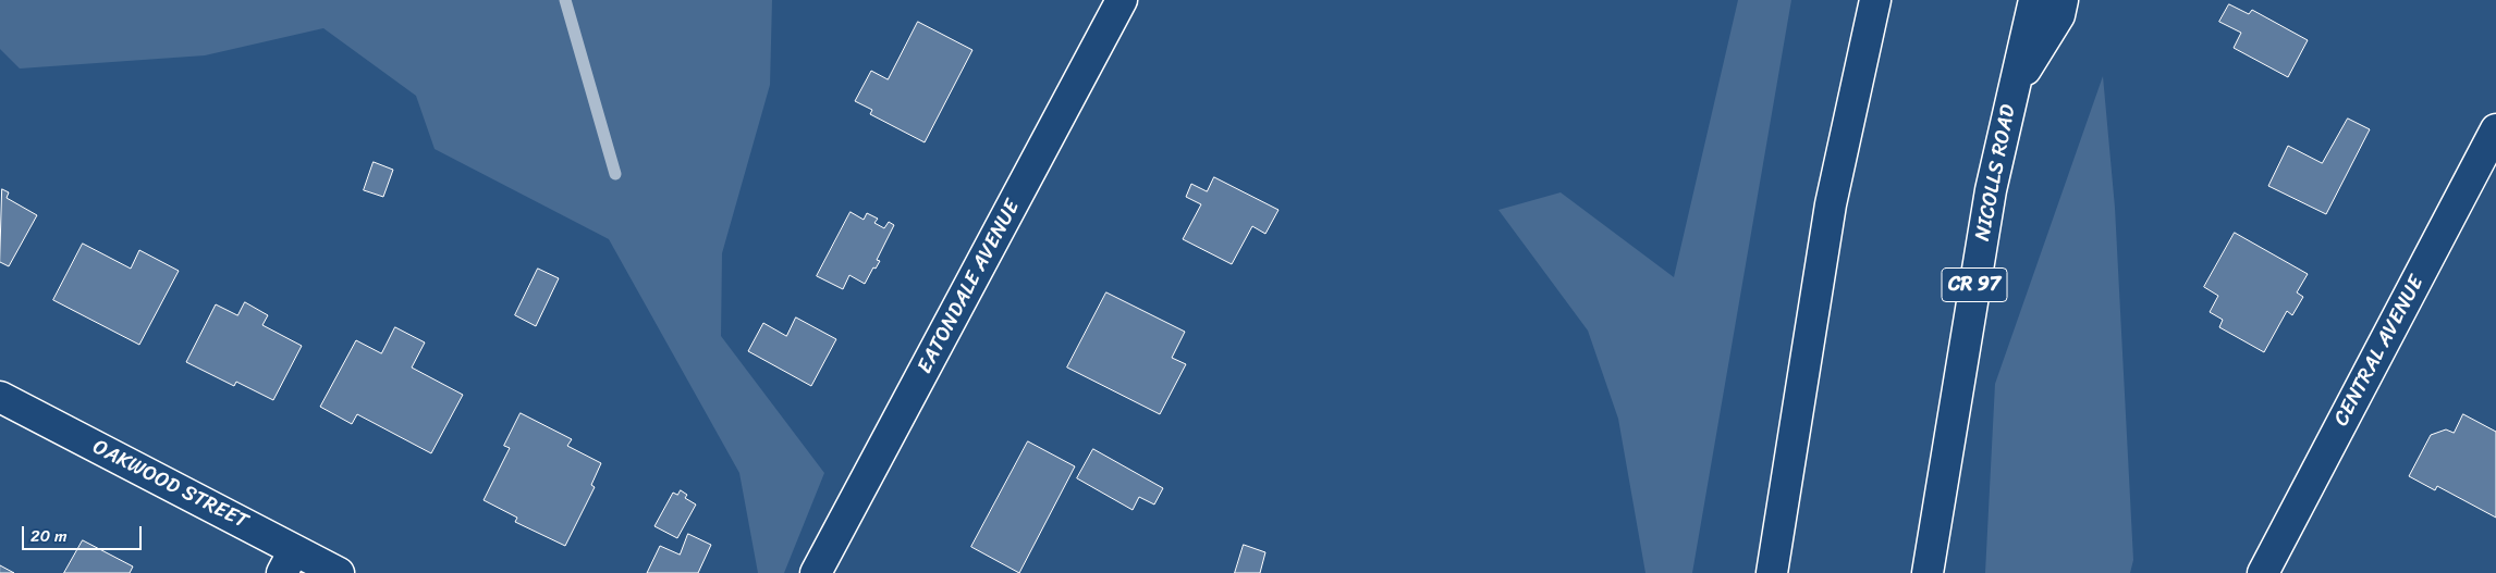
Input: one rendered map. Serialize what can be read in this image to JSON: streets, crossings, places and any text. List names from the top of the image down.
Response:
{
  "streets": {
    "main road": [
      "NICOLLS ROAD",
      "CR 97",
      "EATONDALE AVENUE",
      "CENTRAL AVENUE",
      "OAKWOOD STREET"
    ]
  },
  "scale_bar": "20 m"
}
